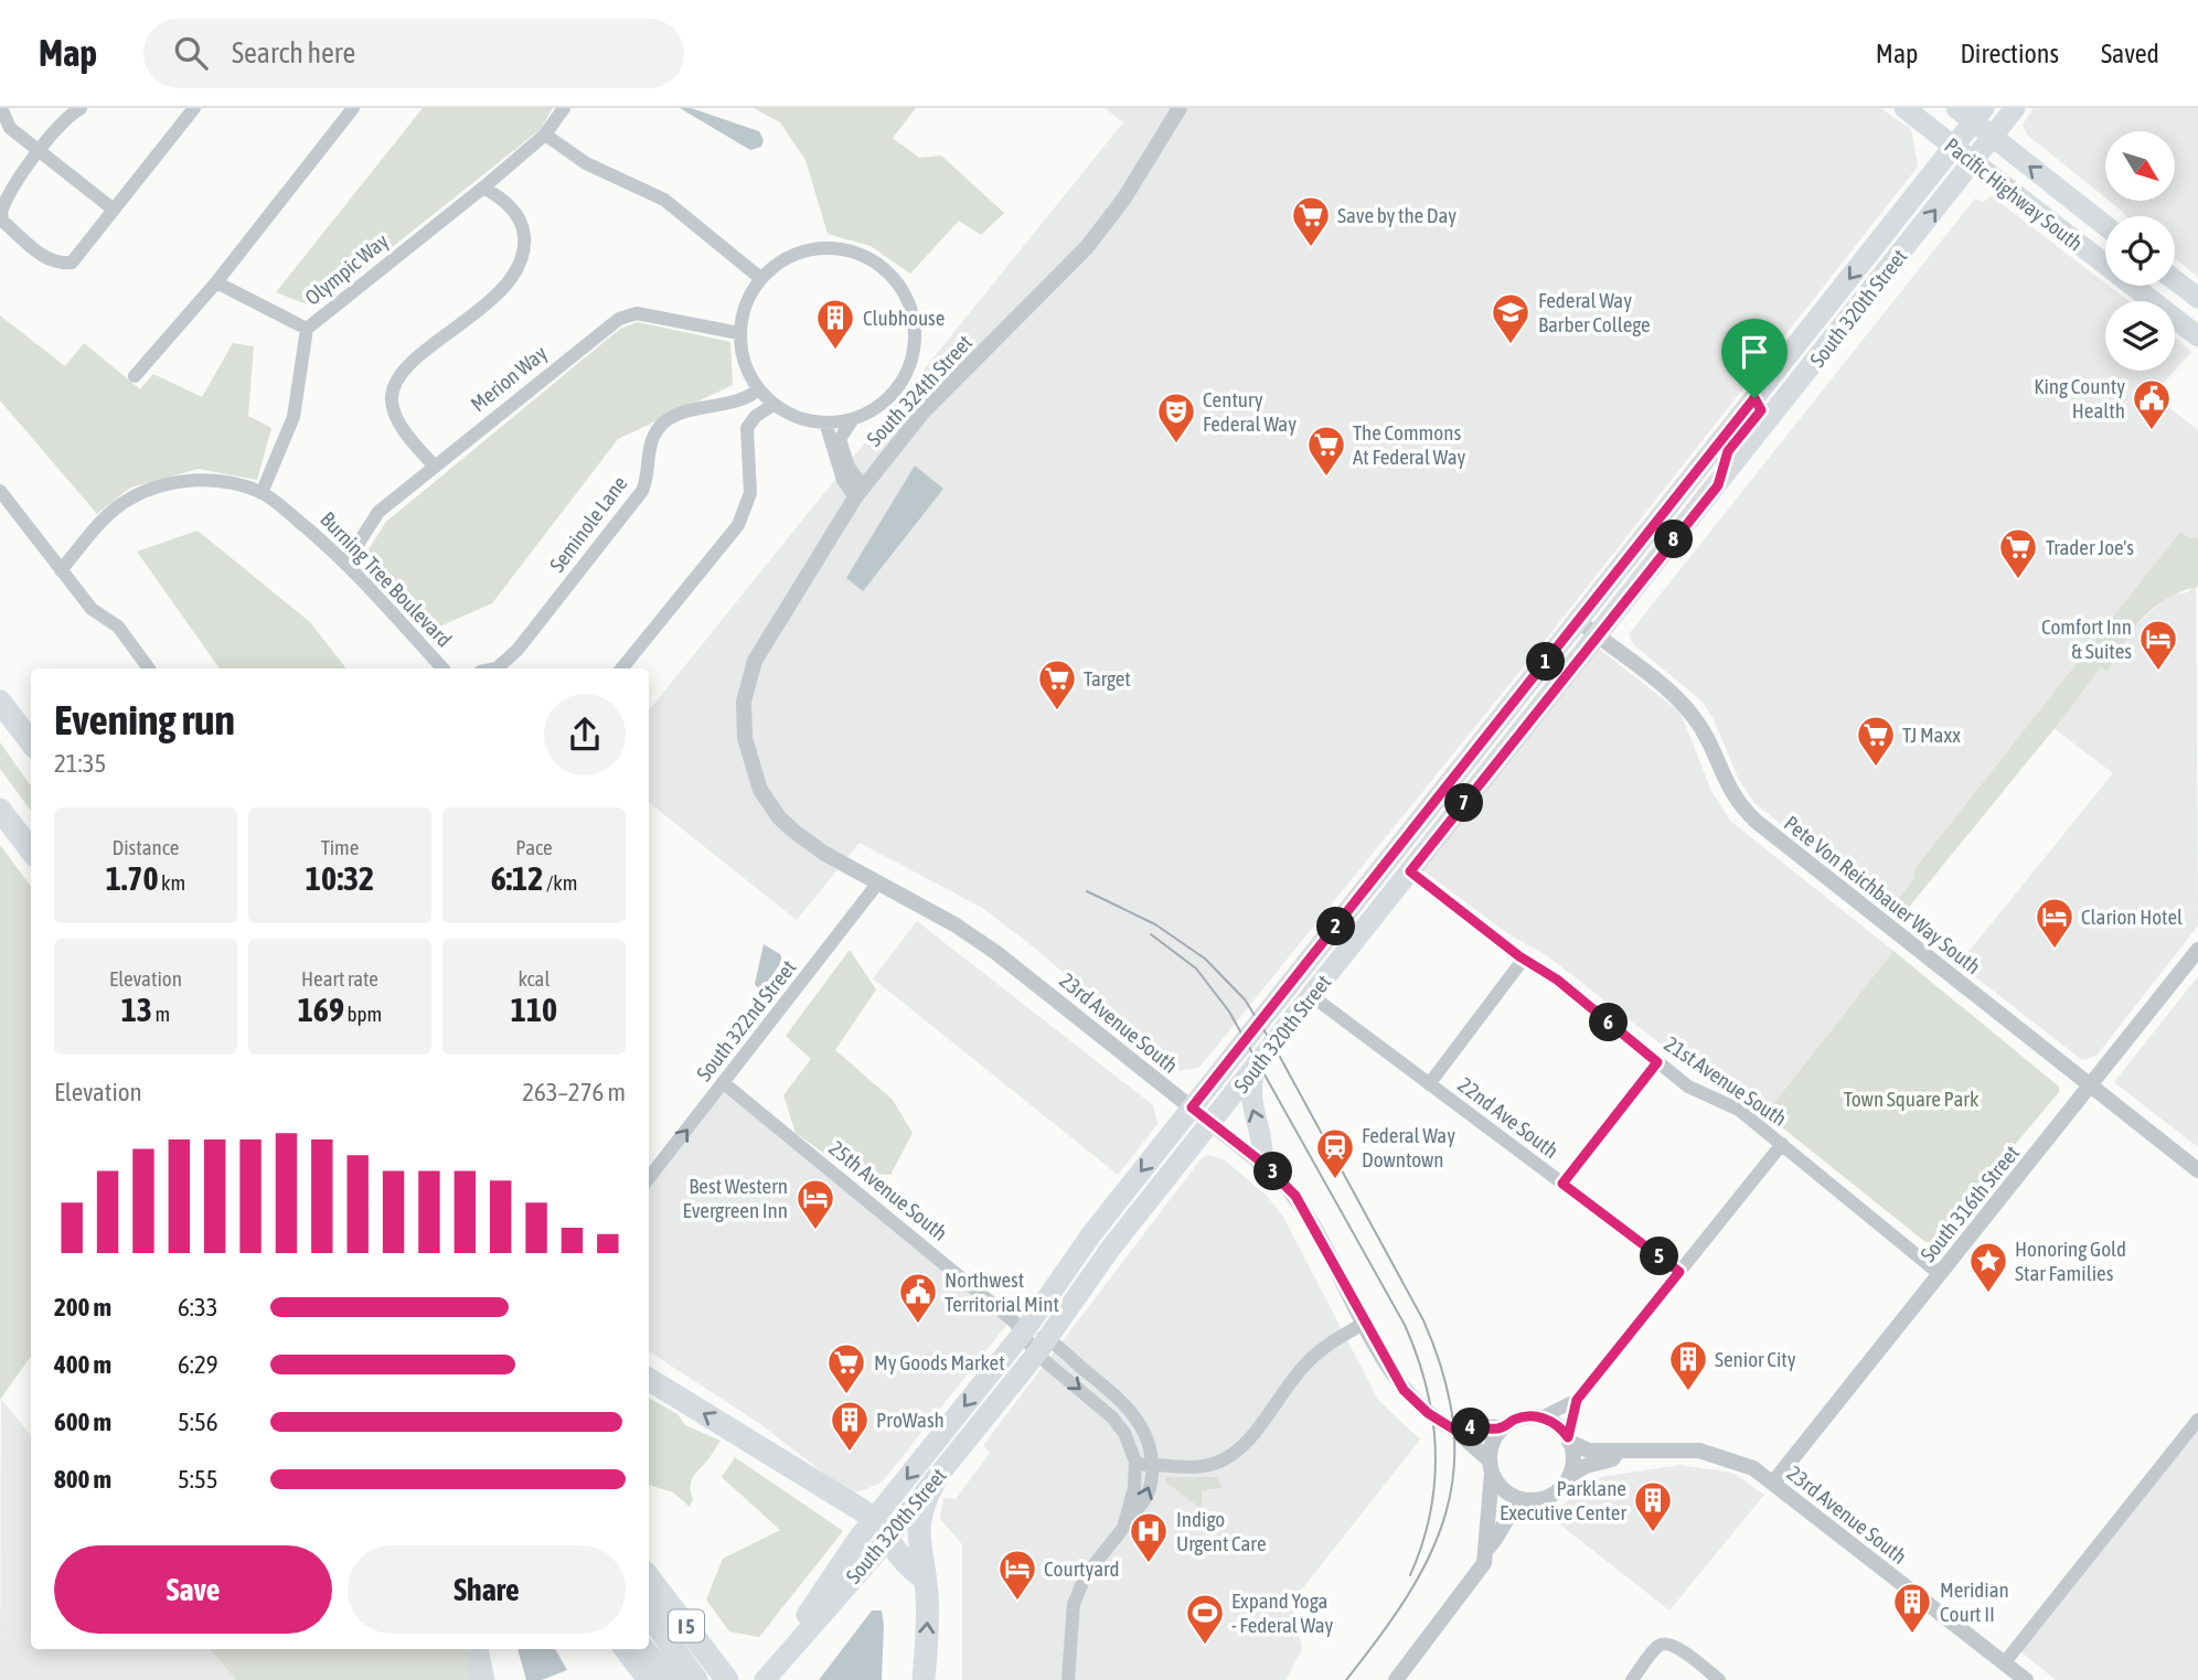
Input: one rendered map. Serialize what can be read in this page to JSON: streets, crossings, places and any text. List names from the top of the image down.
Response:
{
  "streets": {
    "highway": ["I 5"],
    "main road": ["Pacific Highway South", "South 320th Street"],
    "street": [
      "Olympic Way",
      "Merion Way",
      "South 324th Street",
      "Seminole Lane",
      "Burning Tree Boulevard",
      "Pete Von Reichbauer Way South",
      "South 322nd Street",
      "23rd Avenue South",
      "21st Avenue South",
      "22nd Ave South",
      "25th Avenue South",
      "South 316th Street"
    ]
  },
  "crossings": [
    ["Pacific Highway South", "South 320th Street"],
    ["Olympic Way", "Burning Tree Boulevard"],
    ["South 320th Street", "Pete Von Reichbauer Way South"],
    ["South 320th Street", "23rd Avenue South"],
    ["South 320th Street", "21st Avenue South"],
    ["South 320th Street", "22nd Ave South"],
    ["South 320th Street", "25th Avenue South"],
    ["Merion Way", "Seminole Lane"],
    ["Merion Way", "Burning Tree Boulevard"],
    ["South 324th Street", "23rd Avenue South"],
    ["Pete Von Reichbauer Way South", "South 316th Street"],
    ["South 322nd Street", "23rd Avenue South"],
    ["South 322nd Street", "25th Avenue South"],
    ["23rd Avenue South", "South 316th Street"],
    ["21st Avenue South", "South 316th Street"]
  ],
  "parks": ["Town Square Park"],
  "places": {
    "supermarket": [
      "Save by the Day",
      "The Commons At Federal Way",
      "Trader Joe's",
      "Target",
      "TJ Maxx",
      "My Goods Market"
    ],
    "school or university": ["Federal Way Barber College"],
    "building": [
      "Clubhouse",
      "Senior City",
      "ProWash",
      "Parklane Executive Center",
      "Meridian Court II"
    ],
    "public building": ["King County Health", "Northwest Territorial Mint"],
    "theatre": ["Century Federal Way"],
    "hotel": [
      "Comfort Inn & Suites",
      "Clarion Hotel",
      "Best Western Evergreen Inn",
      "Courtyard"
    ],
    "station": ["Federal Way Downtown"],
    "place": ["Honoring Gold Star Families"],
    "hospital": ["Indigo Urgent Care"],
    "sports": ["Expand Yoga - Federal Way"]
  },
  "north": "bottom right",
  "page": {
    "header": "Map",
    "search": "Search here",
    "nav": ["Map", "Directions", "Saved"],
    "pins": [
      "8",
      "1",
      "7",
      "2",
      "6",
      "3",
      "5",
      "4"
    ],
    "heading": ["Evening run", "21:35"],
    "stats": [
      ["Distance", "1.70 km"],
      ["Time", "10:32"],
      ["Pace", "6:12 /km"],
      ["Elevation", "13 m"],
      ["Heart rate", "169 bpm"],
      ["kcal", "110"]
    ],
    "chart": ["Elevation", "263–276 m"],
    "list": [
      {
        "name": "200 m",
        "note": "6:33"
      },
      {
        "name": "400 m",
        "note": "6:29"
      },
      {
        "name": "600 m",
        "note": "5:56"
      },
      {
        "name": "800 m",
        "note": "5:55"
      }
    ],
    "buttons": ["Save", "Share"]
  }
}
